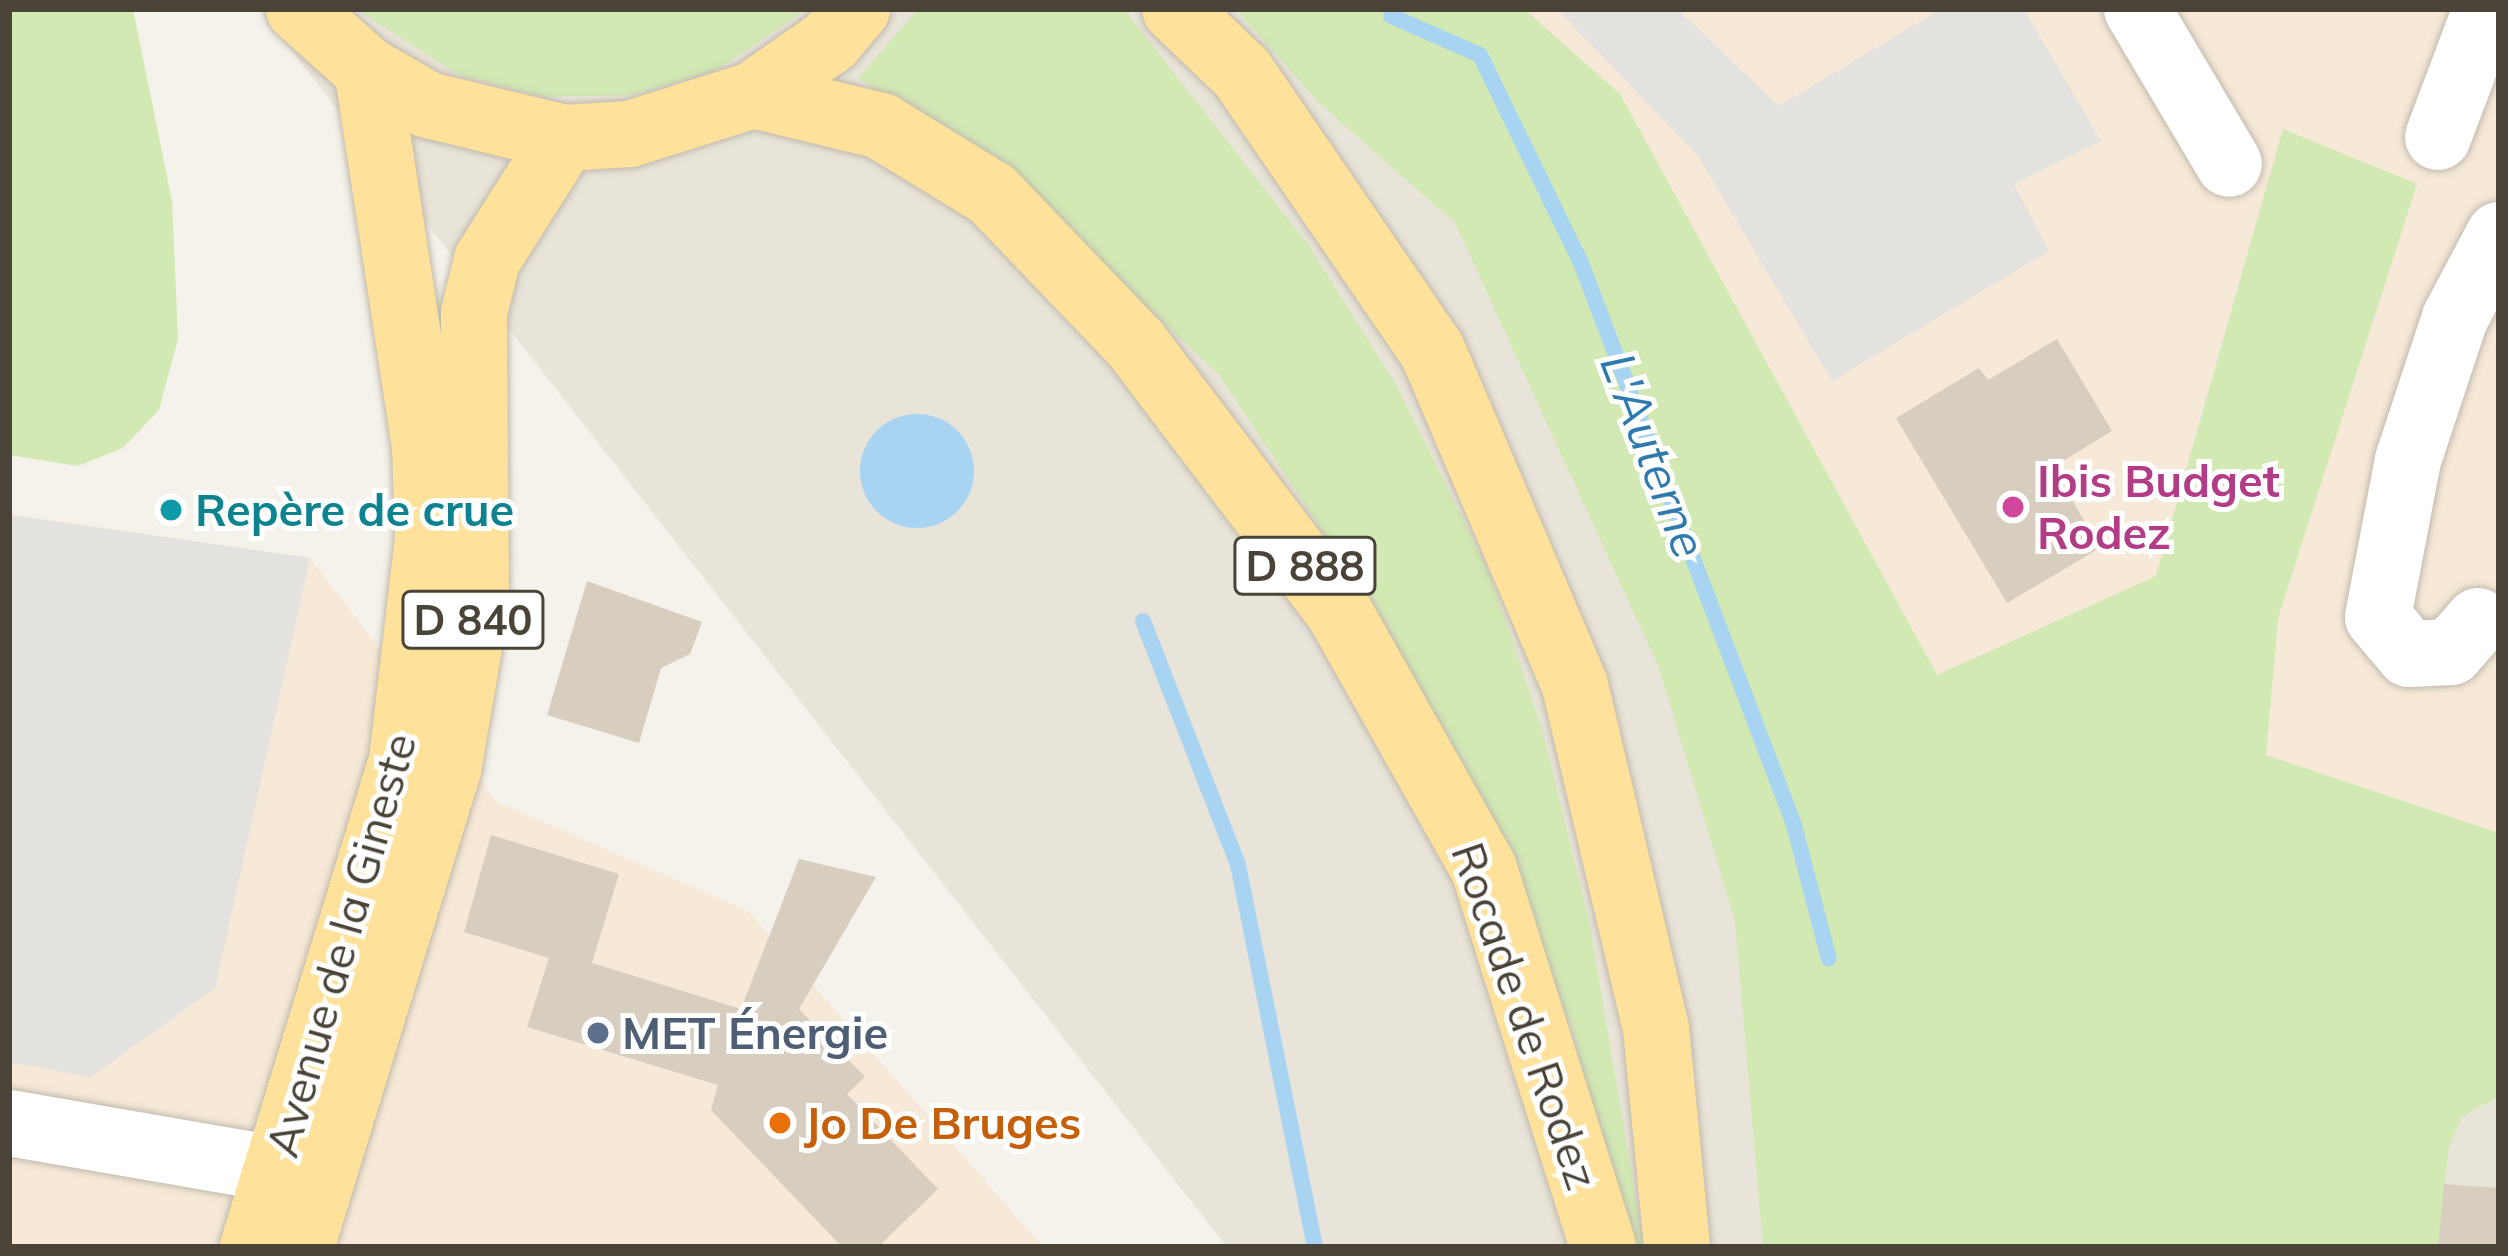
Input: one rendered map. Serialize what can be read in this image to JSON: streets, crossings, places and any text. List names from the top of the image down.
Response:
{
  "streets": {
    "main road": [
      "D 888",
      "D 840",
      "Avenue de la Gineste",
      "Rocade de Rodez"
    ]
  },
  "water": ["L'Auterne"],
  "places": [
    "Ibis Budget Rodez",
    "Repère de crue",
    "MET Énergie",
    "Jo De Bruges"
  ]
}
